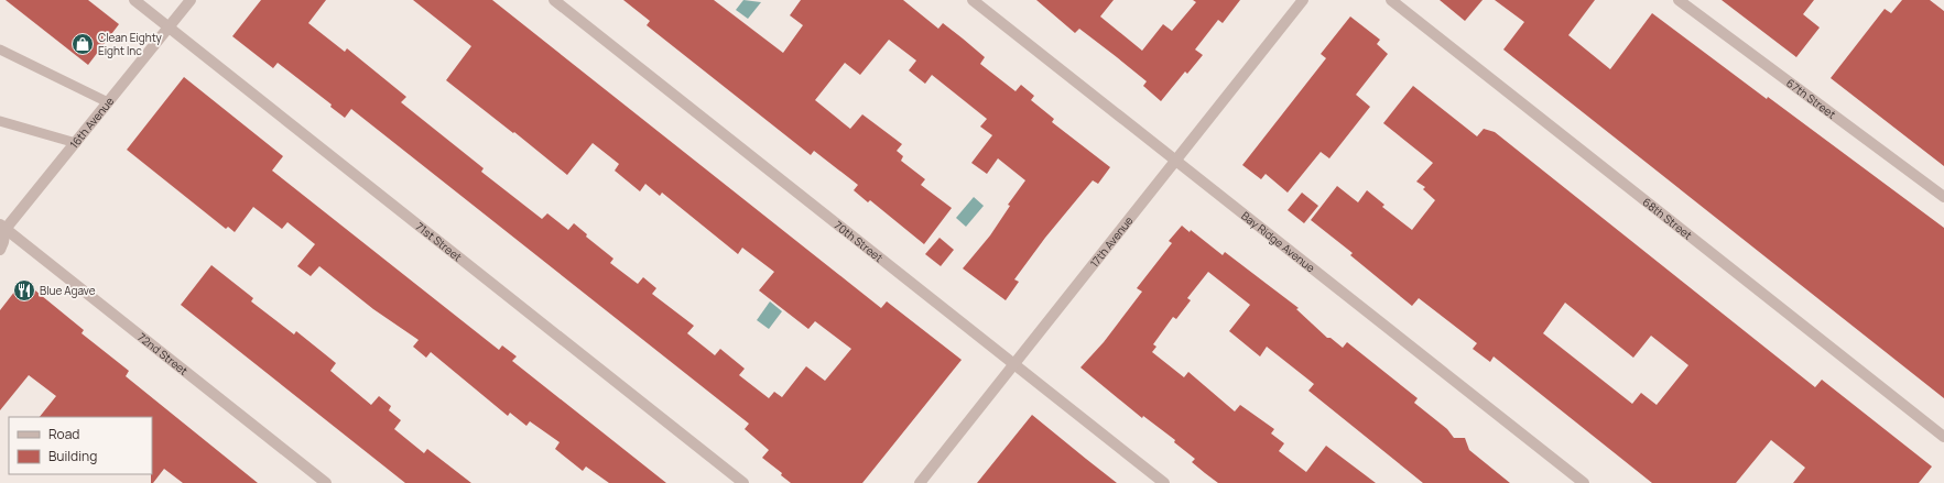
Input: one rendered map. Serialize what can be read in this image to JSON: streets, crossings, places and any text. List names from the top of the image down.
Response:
{
  "streets": {
    "street": [
      "67th Street",
      "16th Avenue",
      "68th Street",
      "71st Street",
      "70th Street",
      "17th Avenue",
      "Bay Ridge Avenue",
      "72nd Street"
    ]
  },
  "crossings": [
    ["16th Avenue", "71st Street"],
    ["16th Avenue", "72nd Street"],
    ["70th Street", "17th Avenue"],
    ["17th Avenue", "Bay Ridge Avenue"]
  ],
  "places": {
    "shop": ["Clean Eighty Eight Inc"],
    "restaurant": ["Blue Agave"]
  },
  "legend": ["Road", "Building"]
}
